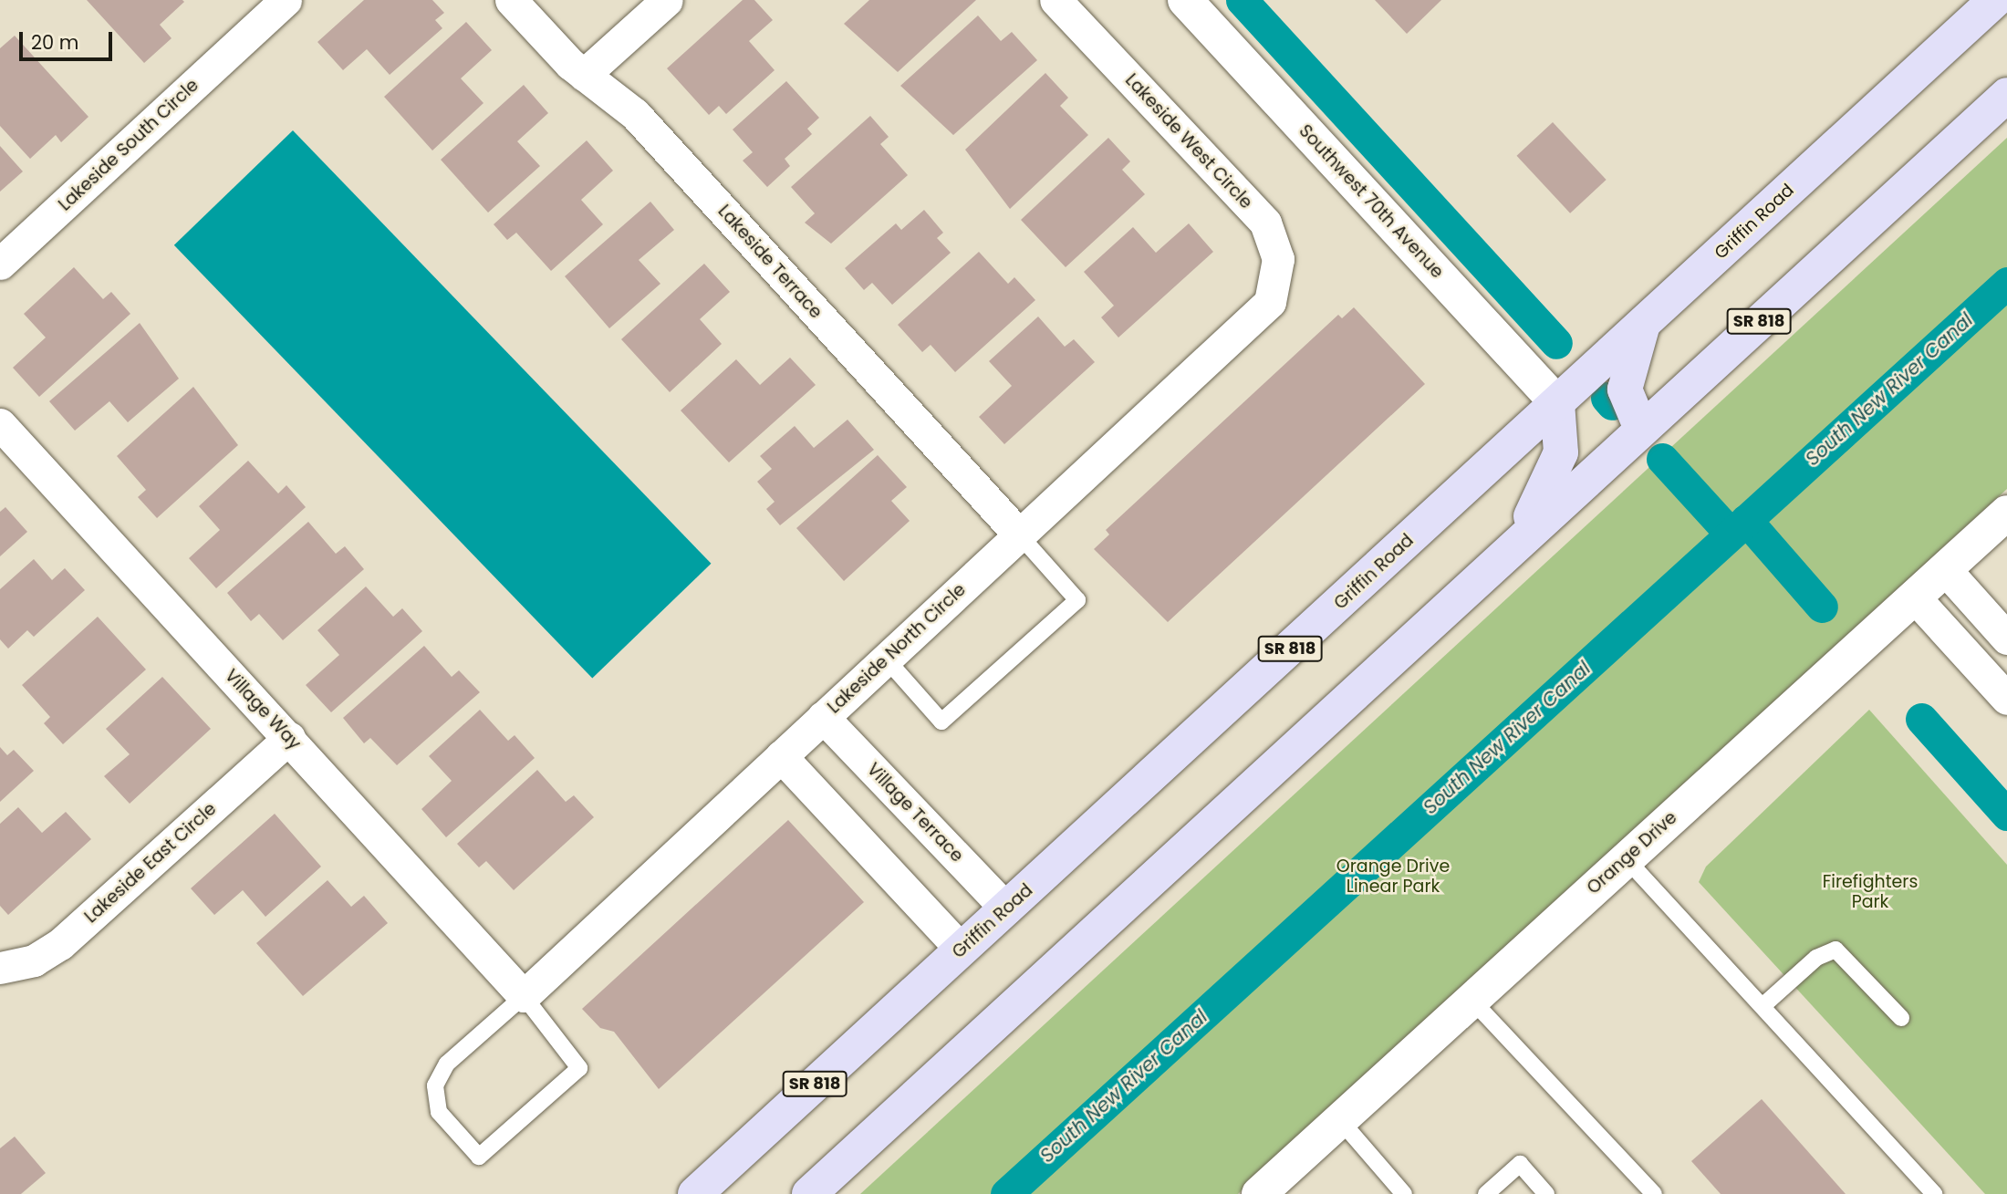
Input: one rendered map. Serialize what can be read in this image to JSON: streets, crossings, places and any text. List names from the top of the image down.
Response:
{
  "streets": {
    "main road": ["Griffin Road", "SR 818"],
    "street": [
      "Lakeside West Circle",
      "Lakeside South Circle",
      "Southwest 70th Avenue",
      "Lakeside Terrace",
      "Lakeside North Circle",
      "Village Way",
      "Village Terrace",
      "Orange Drive",
      "Lakeside East Circle"
    ]
  },
  "crossings": [
    ["Lakeside West Circle", "Lakeside North Circle"],
    ["Southwest 70th Avenue", "Griffin Road"],
    ["Griffin Road", "Village Terrace"],
    ["Lakeside Terrace", "Lakeside North Circle"],
    ["Lakeside North Circle", "Village Way"],
    ["Lakeside North Circle", "Village Terrace"],
    ["Village Way", "Lakeside East Circle"]
  ],
  "water": ["South New River Canal"],
  "parks": ["Orange Drive Linear Park", "Firefighters Park"],
  "scale_bar": "20 m"
}
